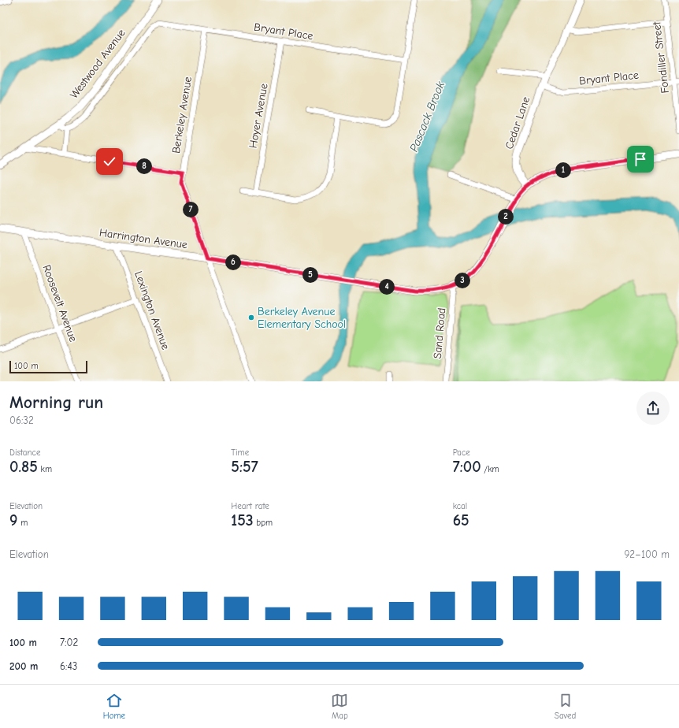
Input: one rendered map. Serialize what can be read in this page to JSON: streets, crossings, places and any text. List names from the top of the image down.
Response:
{
  "streets": {
    "street": [
      "Bryant Place",
      "Fondiller Street",
      "Westwood Avenue",
      "Berkeley Avenue",
      "Hoyer Avenue",
      "Cedar Lane",
      "Harrington Avenue",
      "Roosevelt Avenue",
      "Lexington Avenue",
      "Sand Road"
    ]
  },
  "crossings": [
    ["Bryant Place", "Fondiller Street"],
    ["Bryant Place", "Berkeley Avenue"],
    ["Bryant Place", "Hoyer Avenue"],
    ["Bryant Place", "Cedar Lane"],
    ["Berkeley Avenue", "Harrington Avenue"],
    ["Harrington Avenue", "Roosevelt Avenue"],
    ["Harrington Avenue", "Lexington Avenue"],
    ["Harrington Avenue", "Sand Road"]
  ],
  "water": ["Pascack Brook"],
  "places": ["Berkeley Avenue Elementary School"],
  "scale_bar": "100 m",
  "page": {
    "pins": [
      "8",
      "1",
      "7",
      "2",
      "6",
      "5",
      "3",
      "4"
    ],
    "scale": "100 m",
    "heading": ["Morning run", "06:32"],
    "stats": [
      ["Distance", "0.85 km"],
      ["Time", "5:57"],
      ["Pace", "7:00 /km"],
      ["Elevation", "9 m"],
      ["Heart rate", "153 bpm"],
      ["kcal", "65"]
    ],
    "chart": ["Elevation", "92–100 m"],
    "list": [
      {
        "name": "100 m",
        "note": "7:02"
      },
      {
        "name": "200 m",
        "note": "6:43"
      }
    ],
    "tabs": ["Home", "Map", "Saved"]
  }
}
